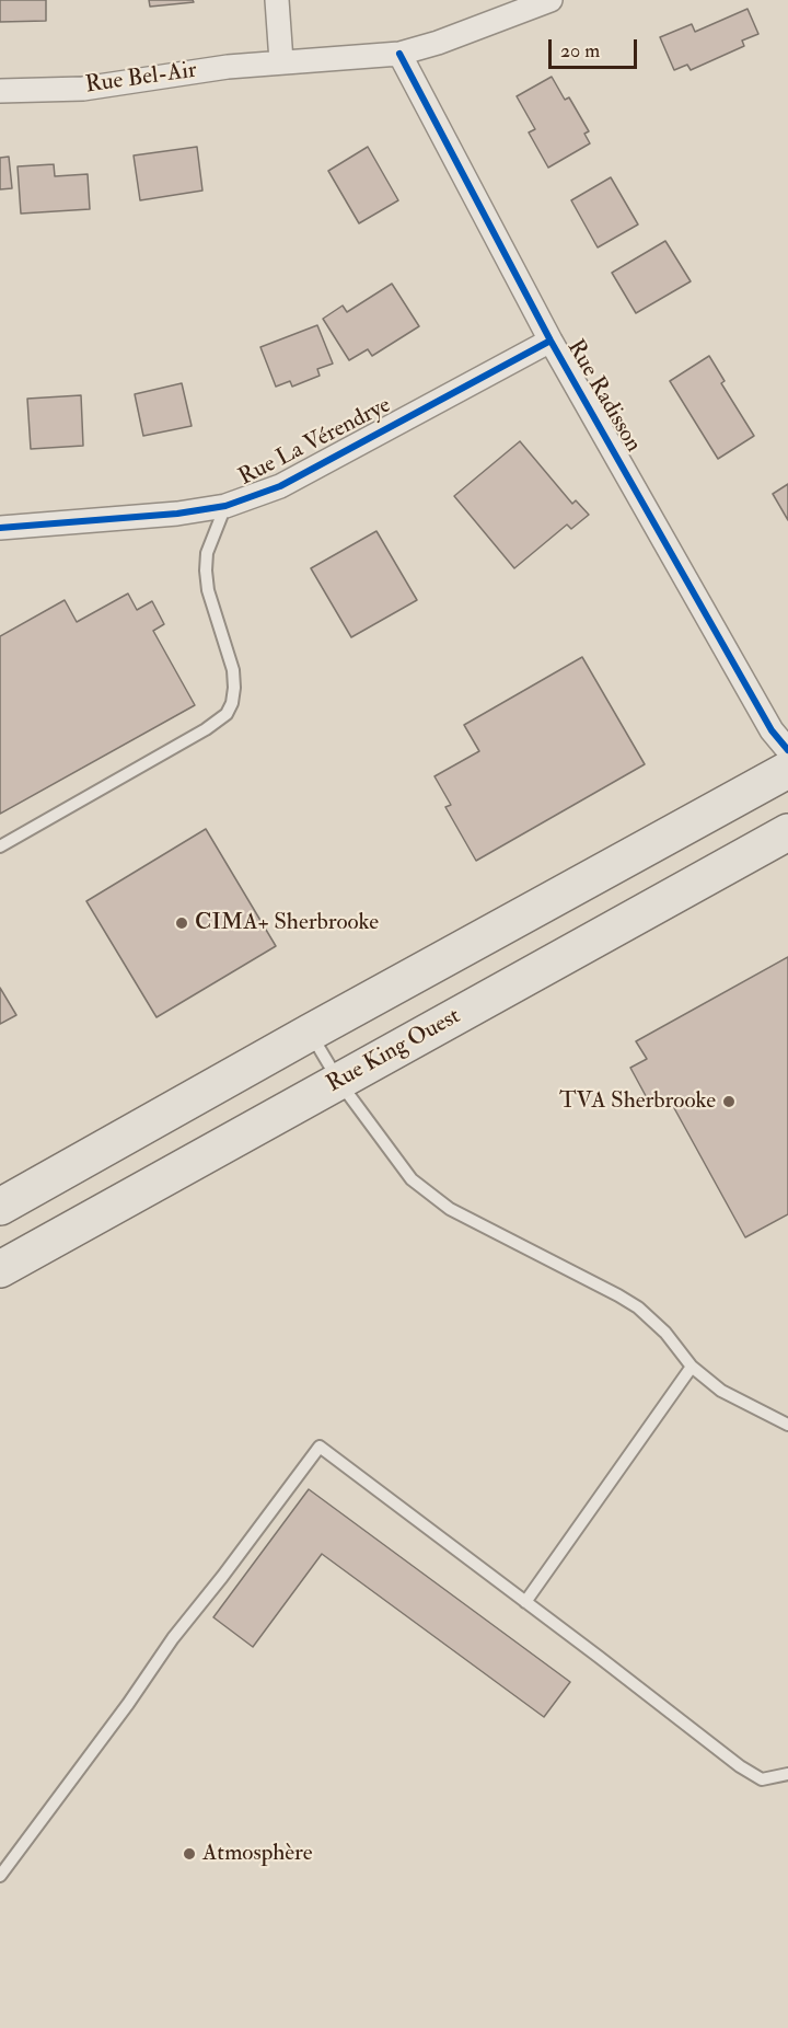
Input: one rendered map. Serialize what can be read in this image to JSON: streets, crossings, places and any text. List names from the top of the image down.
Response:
{
  "streets": {
    "main road": ["Rue King Ouest"],
    "street": ["Rue Bel-Air", "Rue Radisson", "Rue La Vérendrye"]
  },
  "crossings": [
    ["Rue Bel-Air", "Rue Radisson"],
    ["Rue Radisson", "Rue La Vérendrye"]
  ],
  "places": ["CIMA+ Sherbrooke", "TVA Sherbrooke", "Atmosphère"],
  "scale_bar": "20 m"
}
